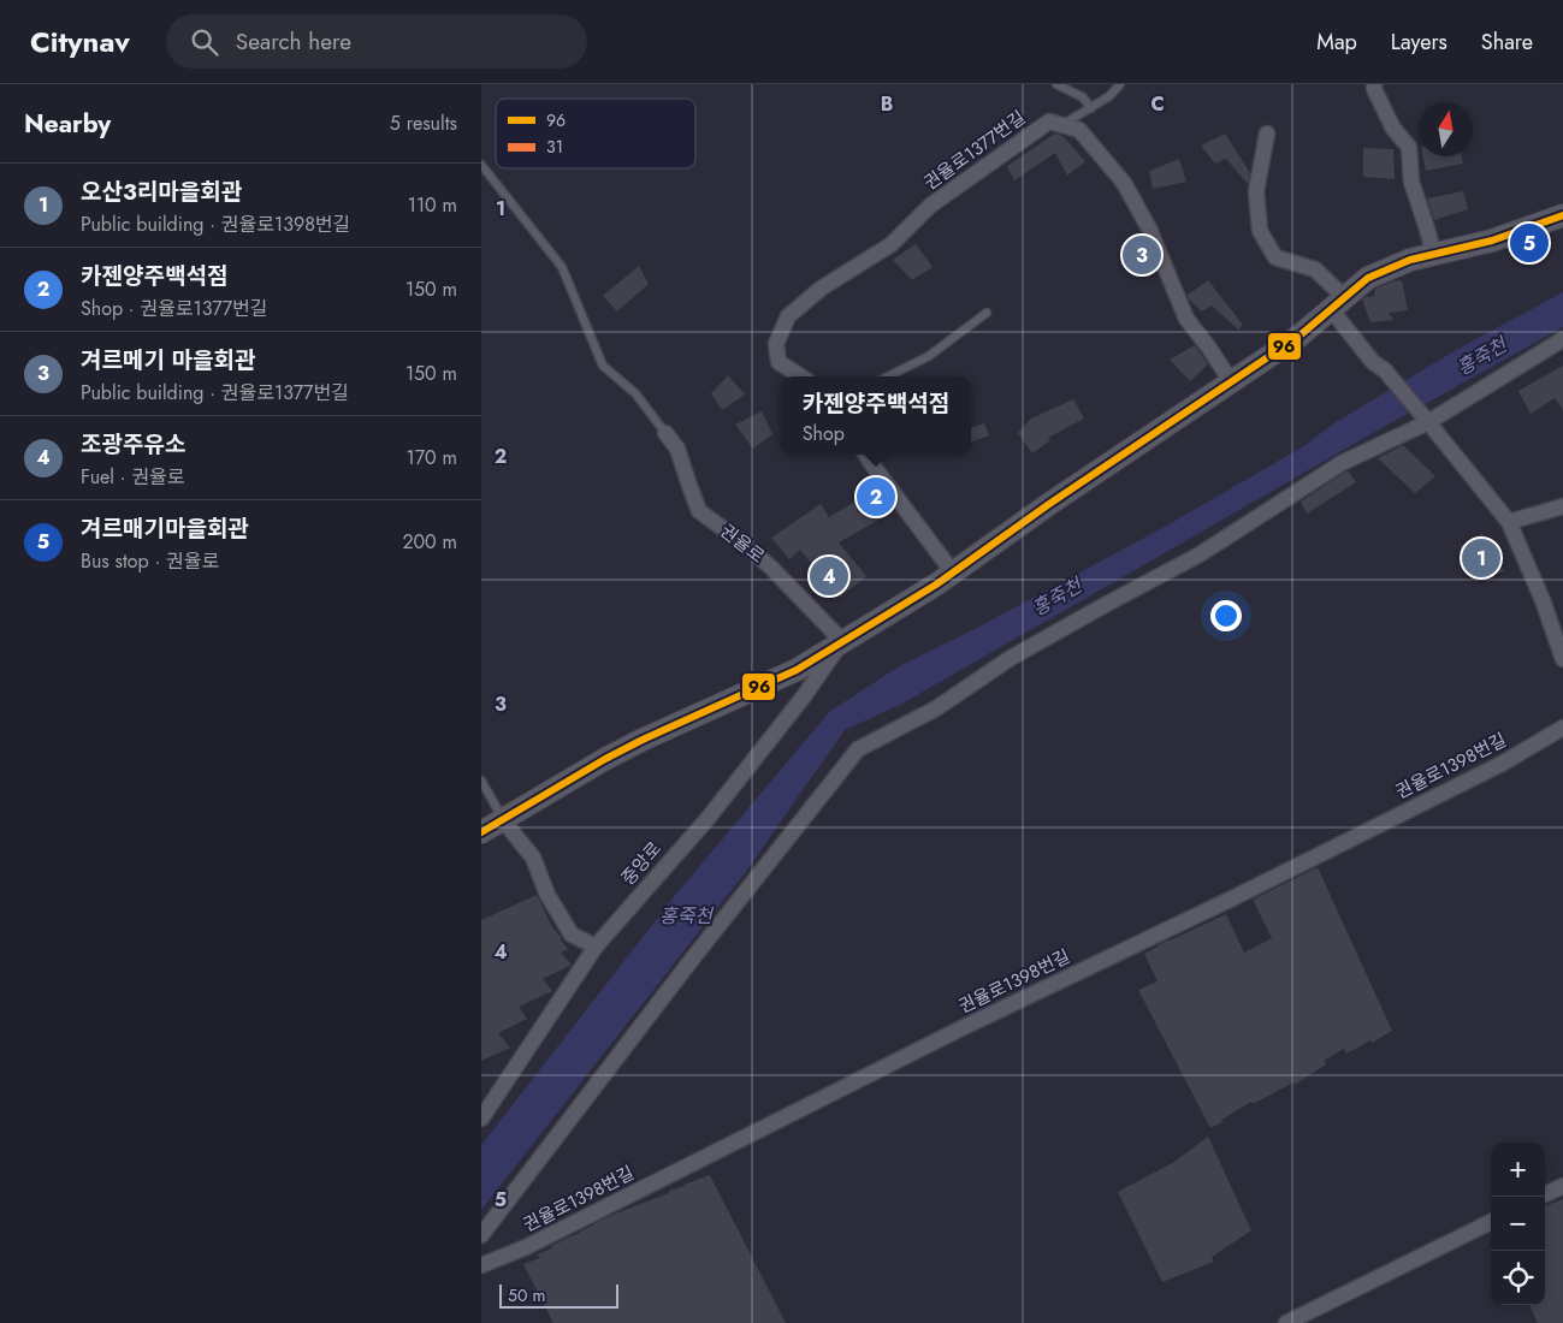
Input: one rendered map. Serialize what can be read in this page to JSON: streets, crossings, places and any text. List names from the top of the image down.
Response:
{
  "streets": {
    "street": [
      "권율로1377번길",
      "권율로",
      "권율로1398번길",
      "중앙로"
    ]
  },
  "crossings": [
    ["권율로", "중앙로"]
  ],
  "water": ["홍죽천"],
  "lines": ["transit line 96"],
  "legend": ["96", "31"],
  "scale_bar": "50 m",
  "north": "top",
  "page": {
    "header": "Citynav",
    "search": "Search here",
    "nav": ["Map", "Layers", "Share"],
    "heading": ["Nearby", "5 results"],
    "list": [
      {
        "mark": "1",
        "name": "오산3리마을회관",
        "note": "Public building · 권율로1398번길",
        "value": "110 m"
      },
      {
        "mark": "2",
        "name": "카젠양주백석점",
        "note": "Shop · 권율로1377번길",
        "value": "150 m"
      },
      {
        "mark": "3",
        "name": "겨르메기 마을회관",
        "note": "Public building · 권율로1377번길",
        "value": "150 m"
      },
      {
        "mark": "4",
        "name": "조광주유소",
        "note": "Fuel · 권율로",
        "value": "170 m"
      },
      {
        "mark": "5",
        "name": "겨르매기마을회관",
        "note": "Bus stop · 권율로",
        "value": "200 m"
      }
    ],
    "pins": [
      "5",
      "3",
      "2",
      "1",
      "4"
    ],
    "popup": ["카젠양주백석점", "Shop"],
    "map_buttons": ["+", "−"],
    "scale": "50 m"
  },
  "grid": {
    "columns": ["B", "C"],
    "rows": [
      "1",
      "2",
      "3",
      "4",
      "5"
    ]
  }
}
